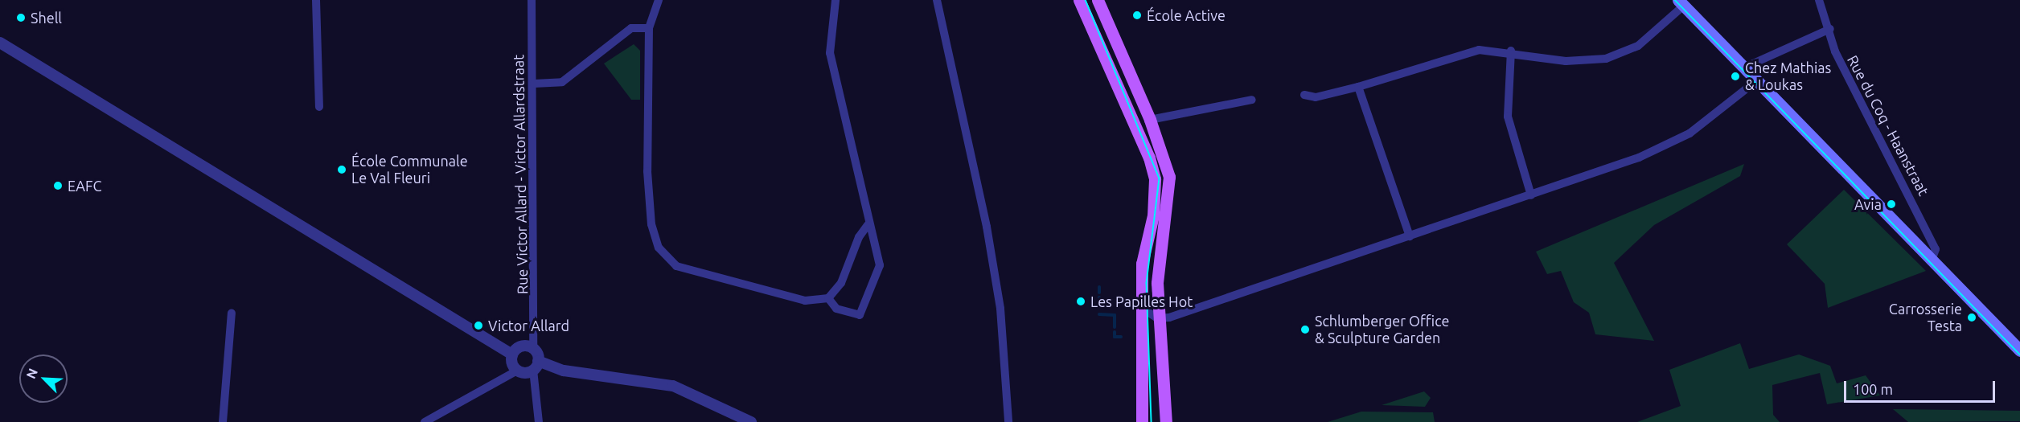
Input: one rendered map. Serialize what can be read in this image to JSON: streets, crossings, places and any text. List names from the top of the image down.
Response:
{
  "streets": {
    "street": ["Rue du Coq - Haanstraat", "Rue Victor Allard - Victor Allardstraat"]
  },
  "places": [
    "École Active",
    "Shell",
    "Chez Mathias & Loukas",
    "École Communale Le Val Fleuri",
    "EAFC",
    "Avia",
    "Les Papilles Hot",
    "Carrosserie Testa",
    "Victor Allard",
    "Schlumberger Office & Sculpture Garden"
  ],
  "scale_bar": "100 m",
  "north": "top left"
}
